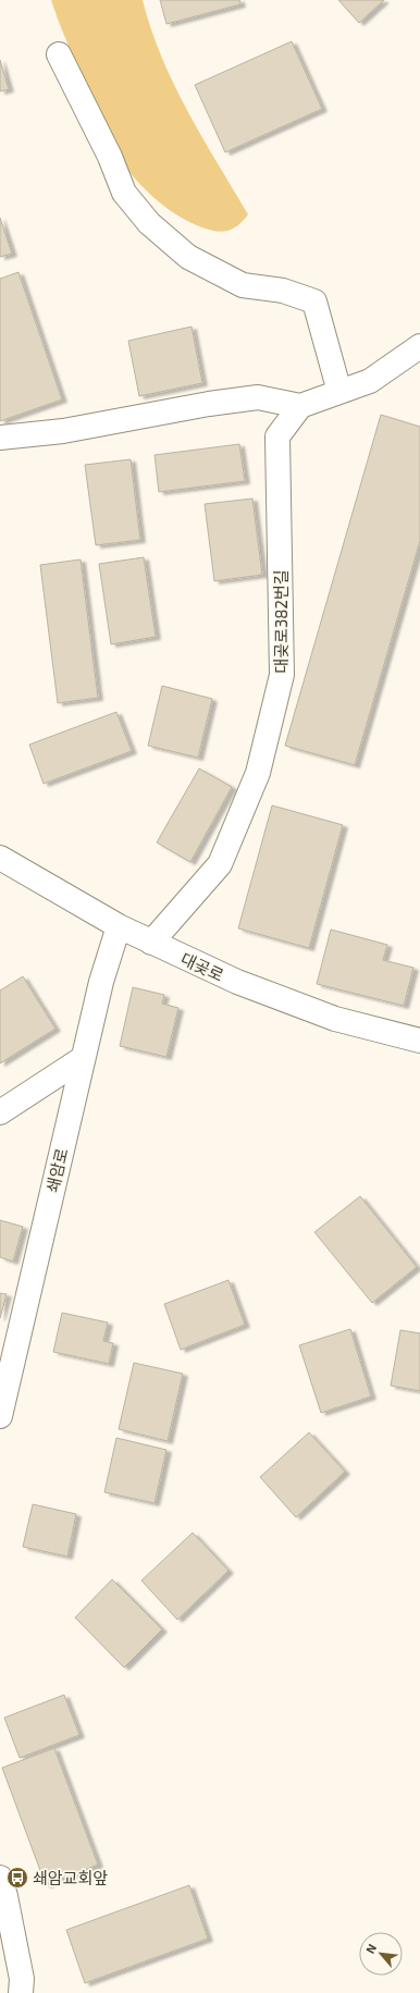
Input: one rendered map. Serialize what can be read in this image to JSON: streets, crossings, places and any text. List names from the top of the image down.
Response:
{
  "streets": {
    "street": ["대곶로382번길", "대곶로", "쇄암로"]
  },
  "crossings": [
    ["대곶로382번길", "대곶로"],
    ["대곶로", "쇄암로"]
  ],
  "places": {
    "bus stop": ["쇄암교회앞"]
  },
  "north": "top left"
}
